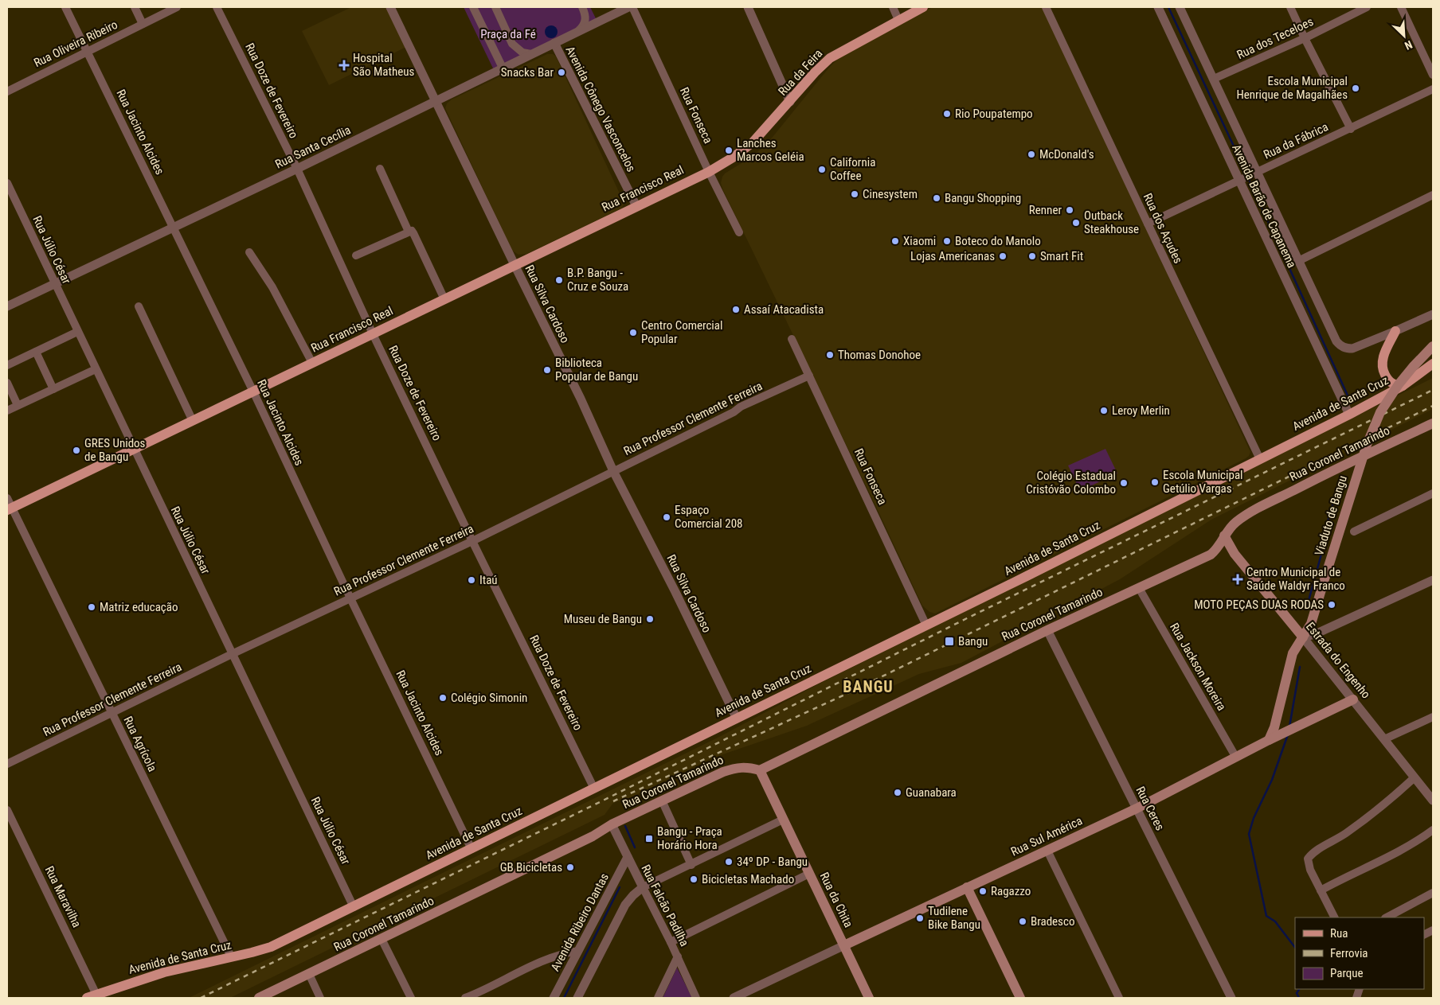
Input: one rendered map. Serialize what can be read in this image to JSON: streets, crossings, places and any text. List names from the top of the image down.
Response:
{
  "streets": {
    "main road": [
      "Rua da Feira",
      "Rua Francisco Real",
      "Avenida de Santa Cruz",
      "Rua Coronel Tamarindo",
      "Viaduto de Bangu",
      "Estrada do Engenho",
      "Rua Sul América",
      "Rua da Chita"
    ],
    "street": [
      "Rua dos Teceloes",
      "Rua Oliveira Ribeiro",
      "Rua Doze de Fevereiro",
      "Avenida Cônego Vasconcelos",
      "Rua Fonseca",
      "Rua Jacinto Alcides",
      "Rua da Fábrica",
      "Rua Santa Cecília",
      "Avenida Barão de Capanema",
      "Rua dos Açudes",
      "Rua Júlio César",
      "Rua Silva Cardoso",
      "Rua Professor Clemente Ferreira",
      "Rua Jackson Moreira",
      "Rua Agrícola",
      "Rua Ceres",
      "Rua Maravilha",
      "Rua Falcão Padilha",
      "Avenida Ribeiro Dantas"
    ]
  },
  "crossings": [
    ["Rua dos Teceloes", "Avenida Barão de Capanema"],
    ["Rua Oliveira Ribeiro", "Rua Jacinto Alcides"],
    ["Rua da Feira", "Rua Fonseca"],
    ["Rua da Feira", "Rua Francisco Real"],
    ["Rua Doze de Fevereiro", "Rua Santa Cecília"],
    ["Rua Doze de Fevereiro", "Rua Francisco Real"],
    ["Rua Doze de Fevereiro", "Avenida de Santa Cruz"],
    ["Rua Doze de Fevereiro", "Rua Professor Clemente Ferreira"],
    ["Avenida Cônego Vasconcelos", "Rua Santa Cecília"],
    ["Avenida Cônego Vasconcelos", "Rua Francisco Real"],
    ["Rua Fonseca", "Rua Francisco Real"],
    ["Rua Fonseca", "Avenida de Santa Cruz"],
    ["Rua Fonseca", "Rua Professor Clemente Ferreira"],
    ["Rua Jacinto Alcides", "Rua Santa Cecília"],
    ["Rua Jacinto Alcides", "Rua Francisco Real"],
    ["Rua Jacinto Alcides", "Avenida de Santa Cruz"],
    ["Rua Jacinto Alcides", "Rua Professor Clemente Ferreira"],
    ["Rua da Fábrica", "Avenida Barão de Capanema"],
    ["Rua da Fábrica", "Rua dos Açudes"],
    ["Rua Santa Cecília", "Rua Júlio César"],
    ["Rua Santa Cecília", "Rua Silva Cardoso"],
    ["Rua Francisco Real", "Rua Júlio César"],
    ["Rua Francisco Real", "Rua Silva Cardoso"],
    ["Rua Francisco Real", "Rua Agrícola"],
    ["Avenida Barão de Capanema", "Avenida de Santa Cruz"],
    ["Rua dos Açudes", "Avenida de Santa Cruz"],
    ["Rua Júlio César", "Avenida de Santa Cruz"],
    ["Rua Júlio César", "Rua Professor Clemente Ferreira"],
    ["Rua Silva Cardoso", "Avenida de Santa Cruz"],
    ["Rua Silva Cardoso", "Rua Professor Clemente Ferreira"],
    ["Avenida de Santa Cruz", "Rua Agrícola"],
    ["Avenida de Santa Cruz", "Rua Maravilha"],
    ["Rua Professor Clemente Ferreira", "Rua Agrícola"],
    ["Rua Coronel Tamarindo", "Estrada do Engenho"],
    ["Rua Coronel Tamarindo", "Rua Jackson Moreira"],
    ["Rua Coronel Tamarindo", "Rua Ceres"],
    ["Rua Coronel Tamarindo", "Rua da Chita"],
    ["Rua Coronel Tamarindo", "Rua Falcão Padilha"],
    ["Viaduto de Bangu", "Estrada do Engenho"],
    ["Estrada do Engenho", "Rua Sul América"],
    ["Rua Jackson Moreira", "Rua Sul América"],
    ["Rua Ceres", "Rua Sul América"],
    ["Rua Sul América", "Rua da Chita"],
    ["Rua Falcão Padilha", "Avenida Ribeiro Dantas"]
  ],
  "districts": ["BANGU"],
  "parks": ["Praça da Fé"],
  "places": {
    "health": ["Hospital São Matheus", "Centro Municipal de Saúde Waldyr Franco"],
    "other": [
      "Snacks Bar",
      "Escola Municipal Henrique de Magalhães",
      "Rio Poupatempo",
      "Lanches Marcos Geléia",
      "McDonald's",
      "California Coffee",
      "Cinesystem",
      "Bangu Shopping",
      "Renner",
      "Outback Steakhouse",
      "Xiaomi",
      "Boteco do Manolo",
      "Lojas Americanas",
      "Smart Fit",
      "B.P. Bangu - Cruz e Souza",
      "Assaí Atacadista",
      "Centro Comercial Popular",
      "Thomas Donohoe",
      "Biblioteca Popular de Bangu",
      "Leroy Merlin",
      "GRES Unidos de Bangu",
      "Escola Municipal Getúlio Vargas",
      "Colégio Estadual Cristóvão Colombo",
      "Espaço Comercial 208",
      "Itaú",
      "MOTO PEÇAS DUAS RODAS",
      "Matriz educação",
      "Museu de Bangu",
      "Colégio Simonin",
      "Guanabara",
      "34º DP - Bangu",
      "GB Bicicletas",
      "Bicicletas Machado",
      "Ragazzo",
      "Tudilene Bike Bangu",
      "Bradesco"
    ],
    "transit": ["Bangu", "Bangu - Praça Horário Hora"]
  },
  "legend": ["Rua", "Ferrovia", "Parque"],
  "north": "bottom right"
}
